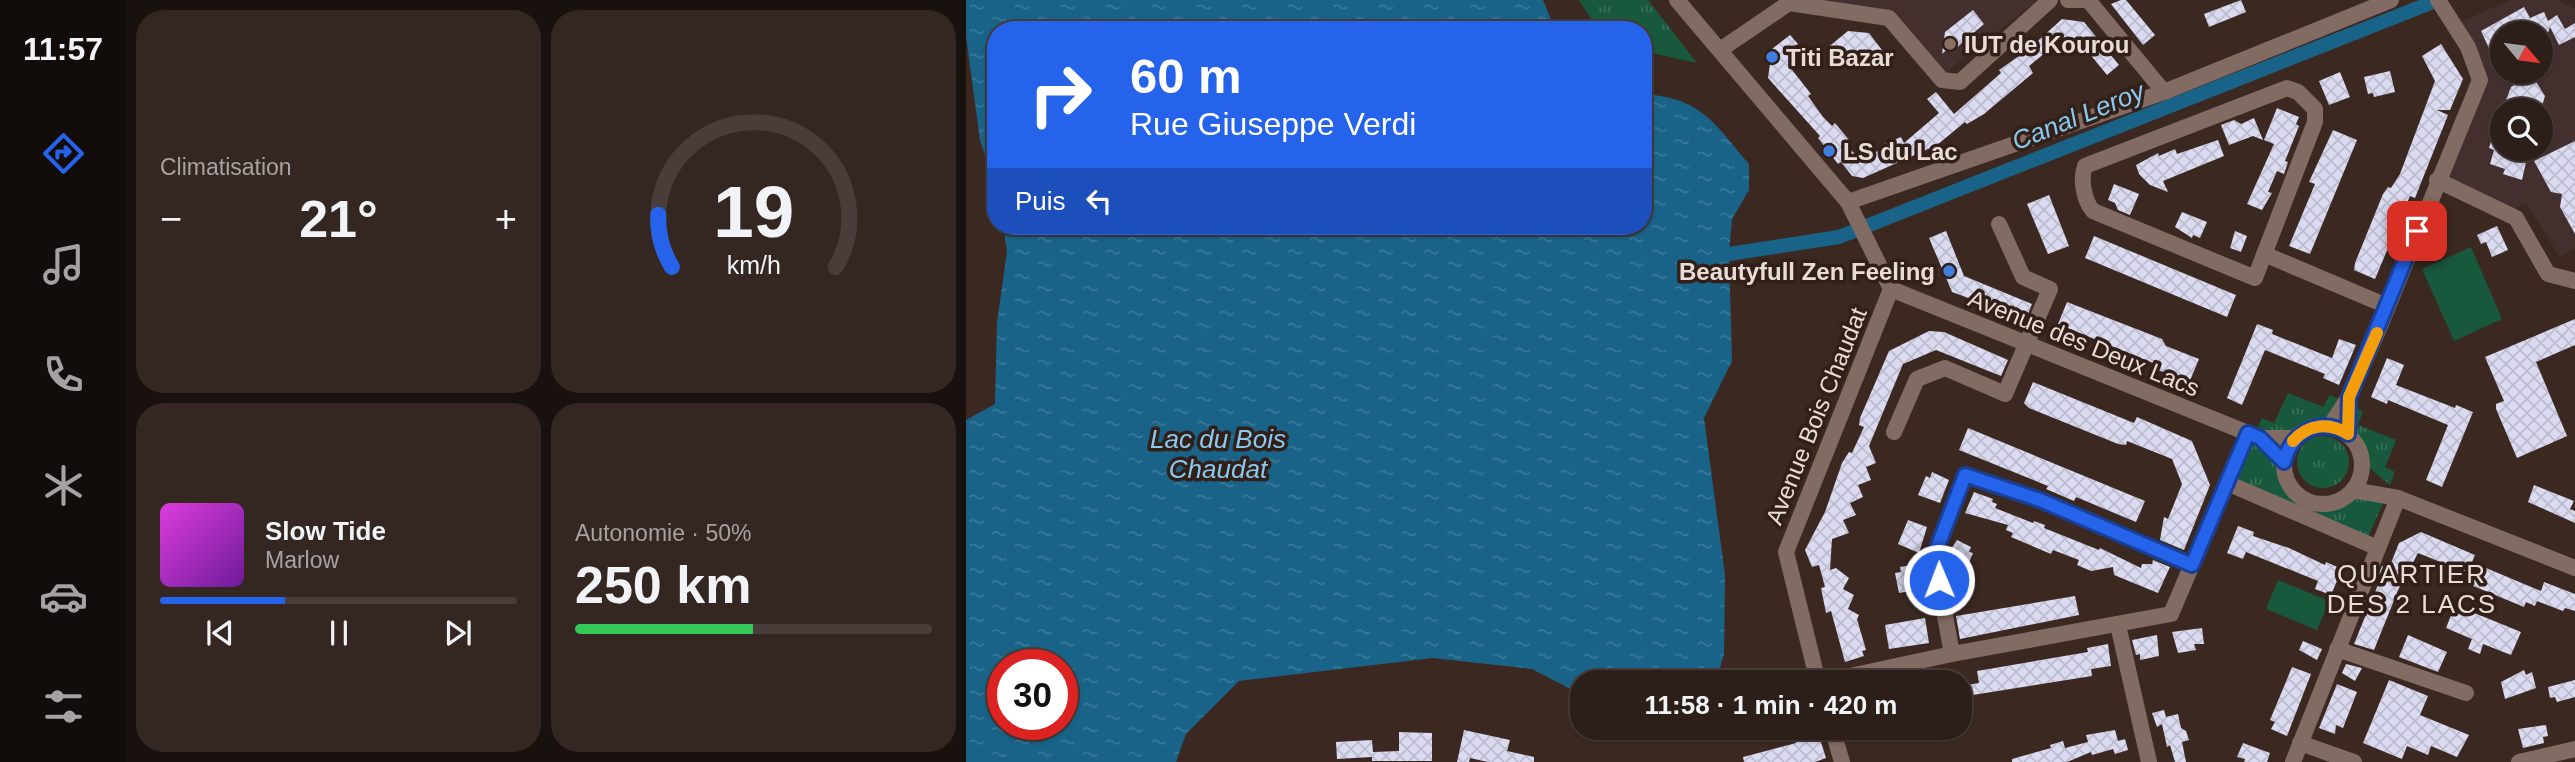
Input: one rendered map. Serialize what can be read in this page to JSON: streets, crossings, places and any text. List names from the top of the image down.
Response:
{
  "streets": {
    "street": ["Avenue des Deux Lacs", "Avenue Bois Chaudat"]
  },
  "crossings": [
    ["Avenue des Deux Lacs", "Avenue Bois Chaudat"]
  ],
  "districts": ["QUARTIER DES 2 LACS"],
  "water": ["Canal Leroy", "Lac du Bois Chaudat"],
  "places": [
    "IUT de Kourou",
    "Titi Bazar",
    "LS du Lac",
    "Beautyfull Zen Feeling"
  ],
  "north": "bottom right",
  "page": {
    "tabs": "11:57",
    "tile": [
      "Climatisation",
      ["Autonomie · 50%", "250 km"]
    ],
    "turn": ["60 m", "Rue Giuseppe Verdi"],
    "then": "Puis",
    "heat": ["−", "21°", "+"],
    "song": ["Slow Tide", "Marlow"],
    "limit": "30",
    "trip": "11:58 · 1 min · 420 m",
    "gauge": ["19", "km/h"]
  }
}
